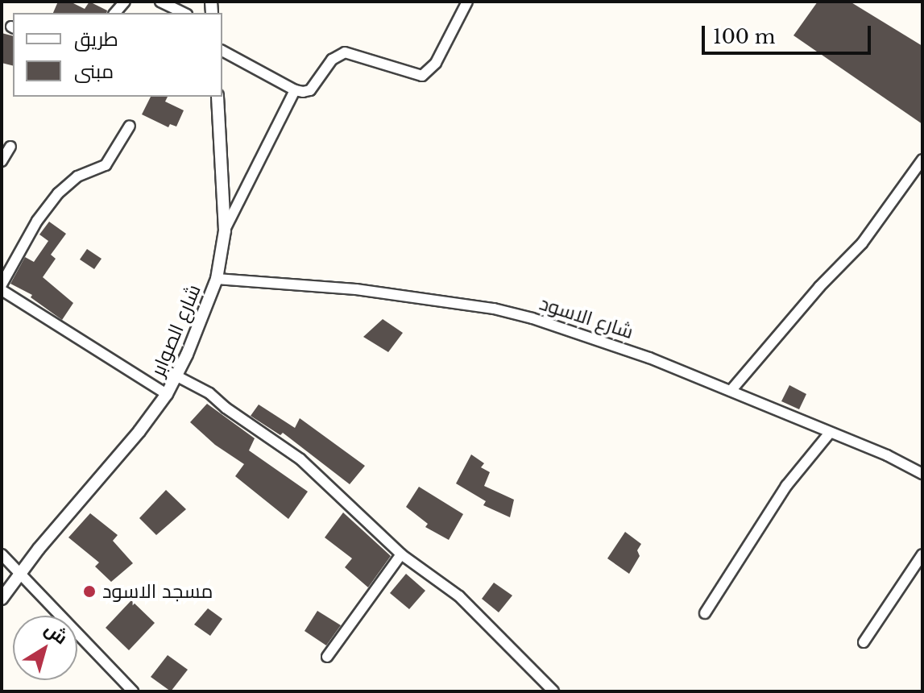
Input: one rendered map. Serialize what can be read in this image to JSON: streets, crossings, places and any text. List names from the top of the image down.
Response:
{
  "streets": {
    "street": ["شارع الاسود", "شارع الصوابر"]
  },
  "crossings": [
    ["شارع الاسود", "شارع الصوابر"]
  ],
  "places": ["مسجد الاسود"],
  "legend": ["طريق", "مبنى"],
  "scale_bar": "100 m",
  "north": "top right"
}
